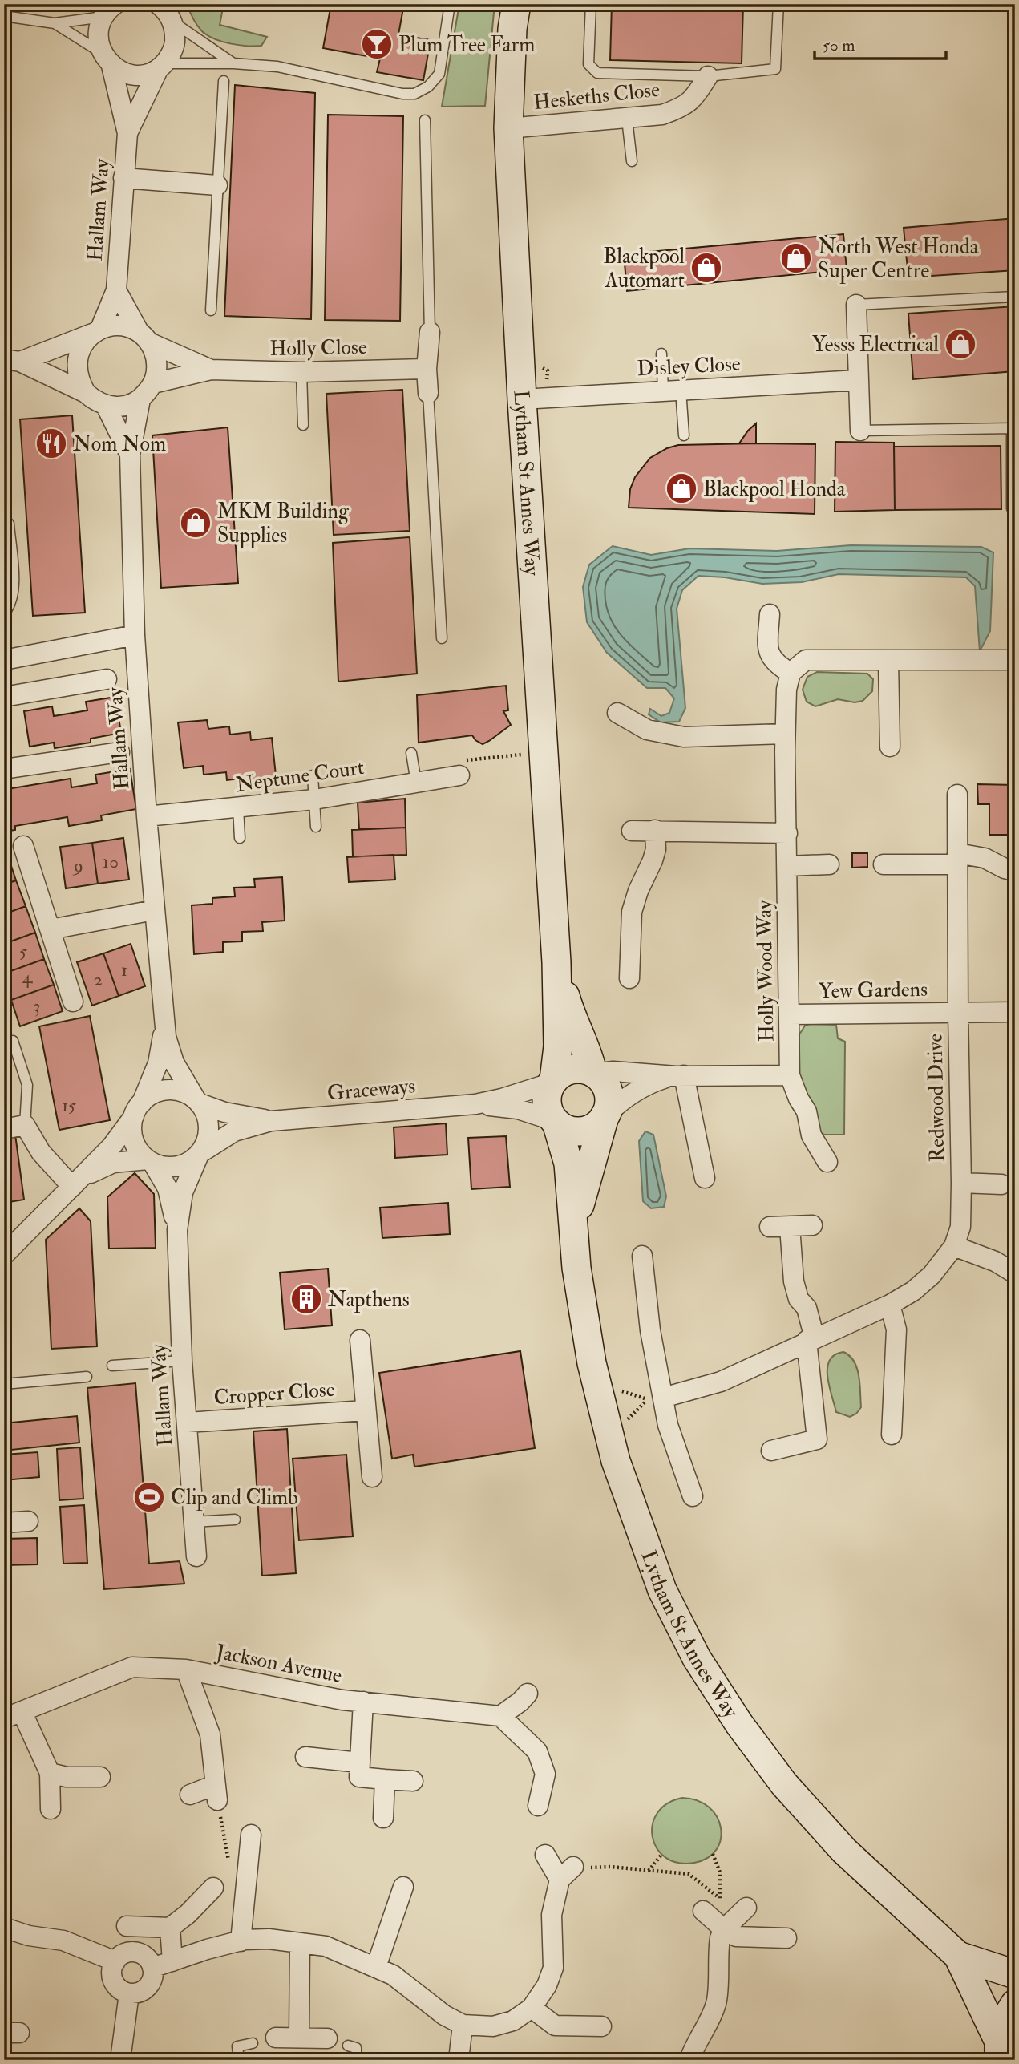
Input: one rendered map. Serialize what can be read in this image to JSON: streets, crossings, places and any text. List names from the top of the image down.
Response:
{
  "streets": {
    "main road": ["Lytham St Annes Way"],
    "street": [
      "Heskeths Close",
      "Hallam Way",
      "Holly Close",
      "Disley Close",
      "Neptune Court",
      "Holly Wood Way",
      "Yew Gardens",
      "Graceways",
      "Redwood Drive",
      "Cropper Close",
      "Jackson Avenue"
    ]
  },
  "crossings": [
    ["Heskeths Close", "Lytham St Annes Way"],
    ["Hallam Way", "Holly Close"],
    ["Hallam Way", "Neptune Court"],
    ["Hallam Way", "Graceways"],
    ["Hallam Way", "Cropper Close"],
    ["Disley Close", "Lytham St Annes Way"],
    ["Lytham St Annes Way", "Graceways"],
    ["Holly Wood Way", "Yew Gardens"],
    ["Yew Gardens", "Redwood Drive"]
  ],
  "places": {
    "bar": ["Plum Tree Farm"],
    "shop": [
      "North West Honda Super Centre",
      "Blackpool Automart",
      "Yesss Electrical",
      "Blackpool Honda",
      "MKM Building Supplies"
    ],
    "restaurant": ["Nom Nom"],
    "building": ["Napthens"],
    "sports": ["Clip and Climb"]
  },
  "house_numbers": [
    "10",
    "9",
    "5",
    "1",
    "4",
    "2",
    "3",
    "15"
  ],
  "scale_bar": "50 m"
}
